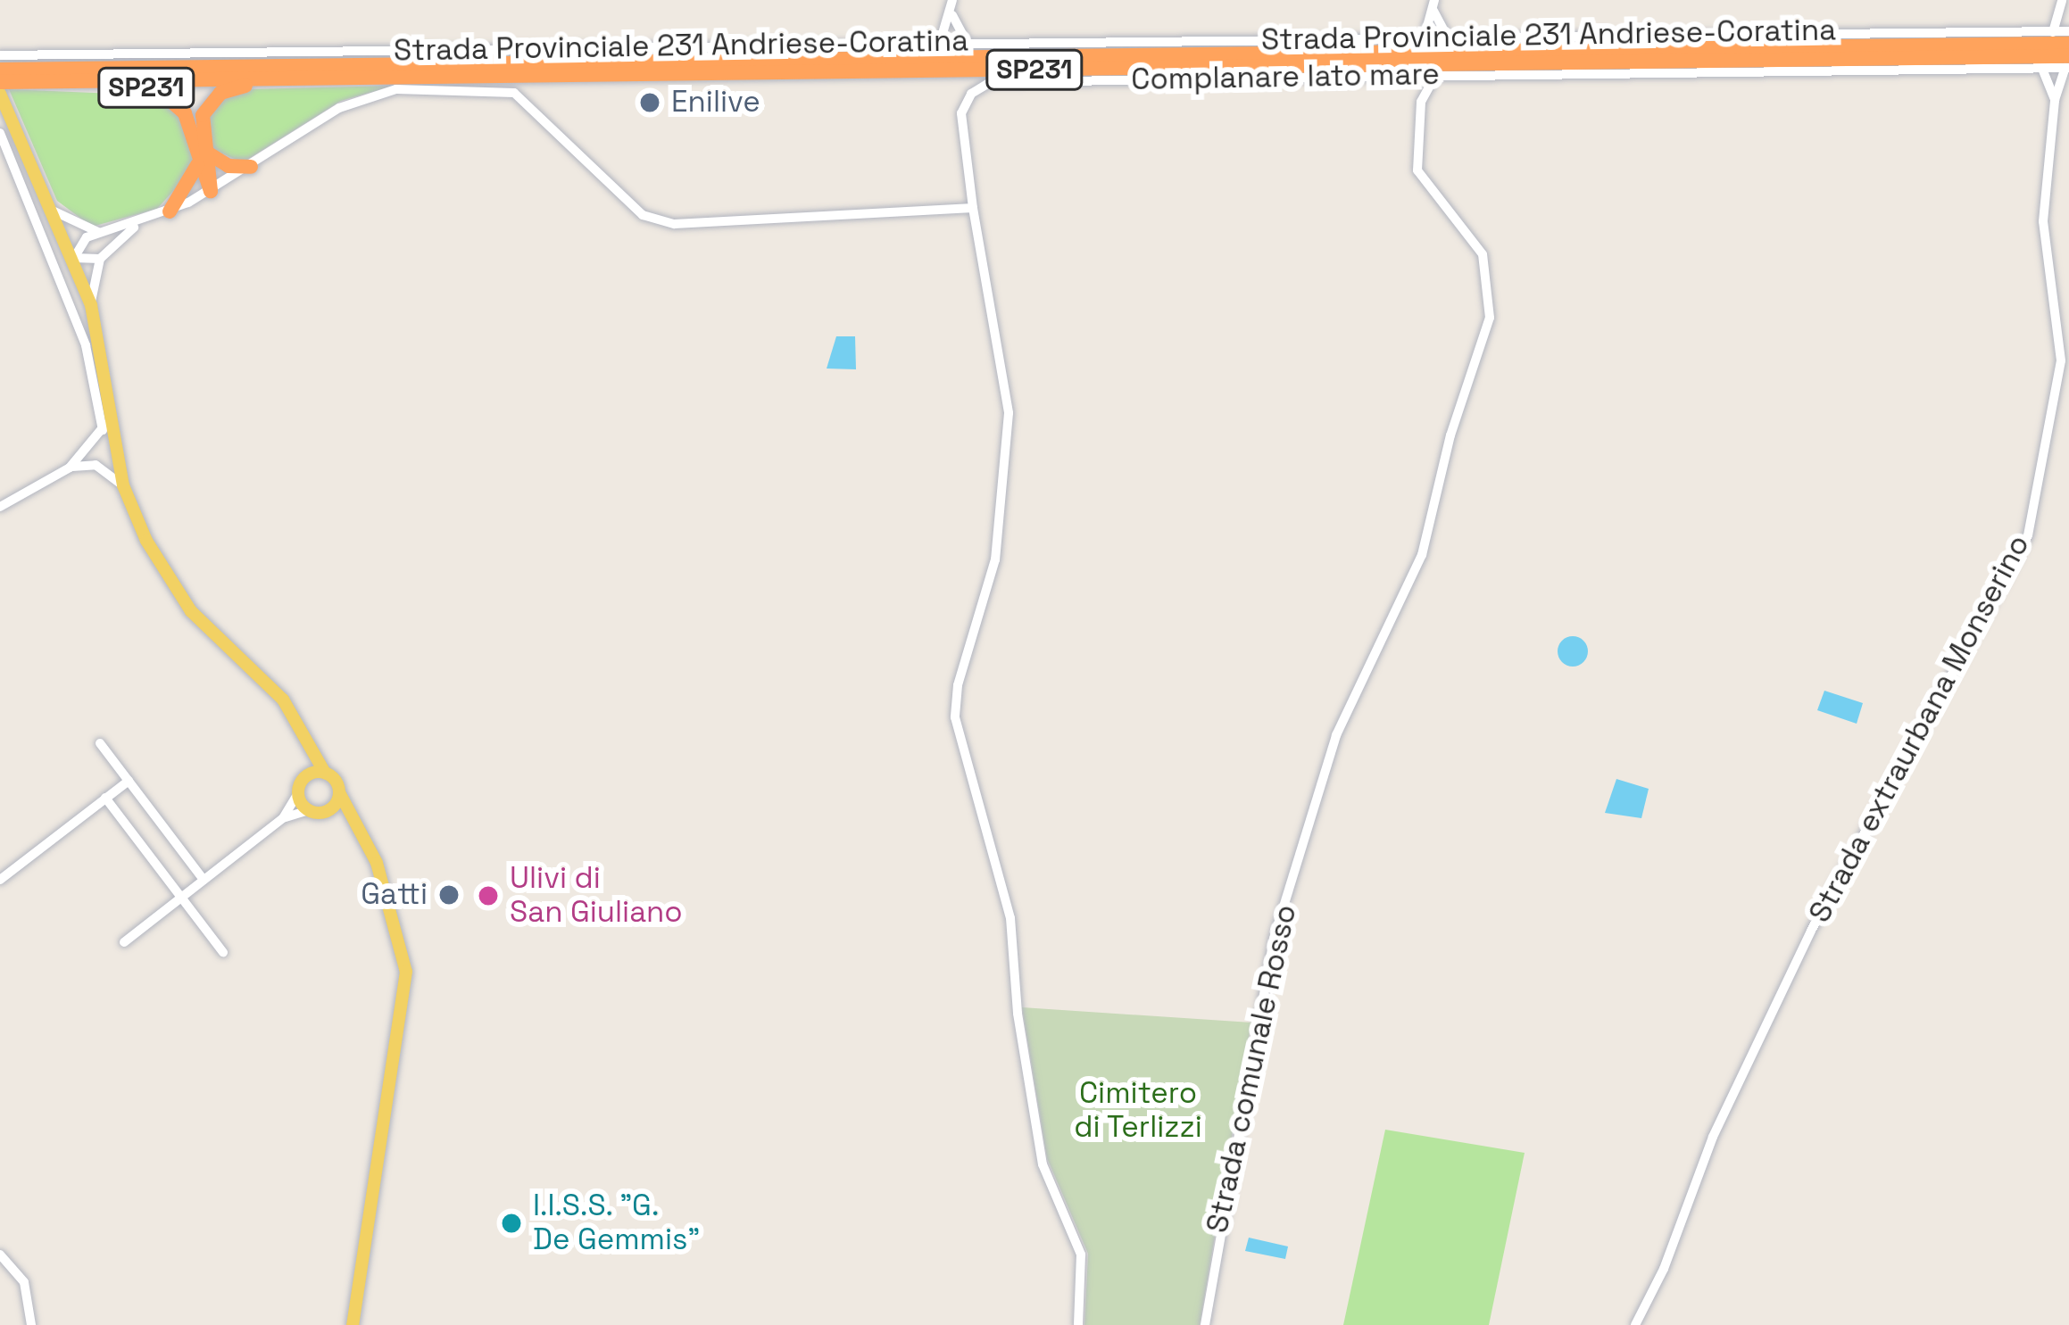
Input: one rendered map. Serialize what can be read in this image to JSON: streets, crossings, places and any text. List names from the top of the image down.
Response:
{
  "streets": {
    "highway": ["Strada Provinciale 231 Andriese-Coratina", "SP231"],
    "street": ["Complanare lato mare", "Strada extraurbana Monserino", "Strada comunale Rosso"]
  },
  "crossings": [
    ["Strada Provinciale 231 Andriese-Coratina", "SP231"],
    ["Strada Provinciale 231 Andriese-Coratina", "Complanare lato mare"],
    ["Strada Provinciale 231 Andriese-Coratina", "Strada extraurbana Monserino"],
    ["Complanare lato mare", "Strada extraurbana Monserino"],
    ["Complanare lato mare", "Strada comunale Rosso"]
  ],
  "parks": ["Cimitero di Terlizzi"],
  "places": [
    "Enilive",
    "Gatti",
    "Ulivi di San Giuliano",
    "I.I.S.S. \"G. De Gemmis\""
  ]
}
